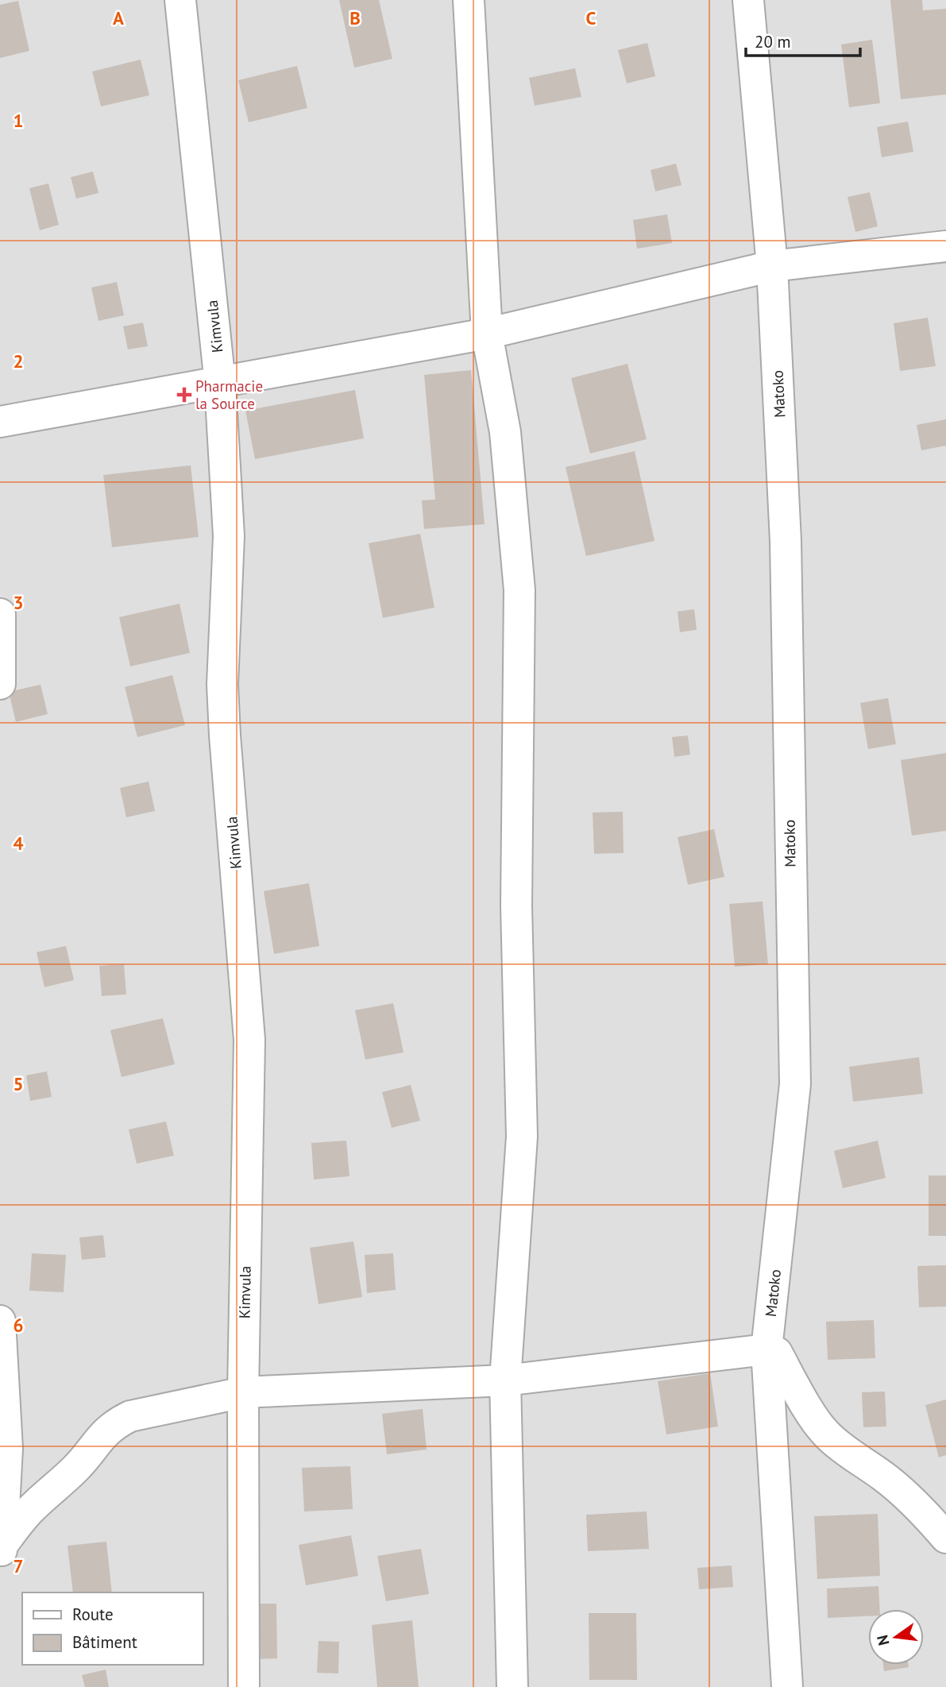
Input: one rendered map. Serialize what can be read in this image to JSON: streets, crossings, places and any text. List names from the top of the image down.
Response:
{
  "streets": {
    "street": ["Kimvula", "Matoko"]
  },
  "places": {
    "health": ["Pharmacie la Source"]
  },
  "legend": ["Route", "Bâtiment"],
  "scale_bar": "20 m",
  "north": "left",
  "grid": {
    "columns": ["A", "B", "C"],
    "rows": [
      "1",
      "2",
      "3",
      "4",
      "5",
      "6",
      "7"
    ]
  }
}
